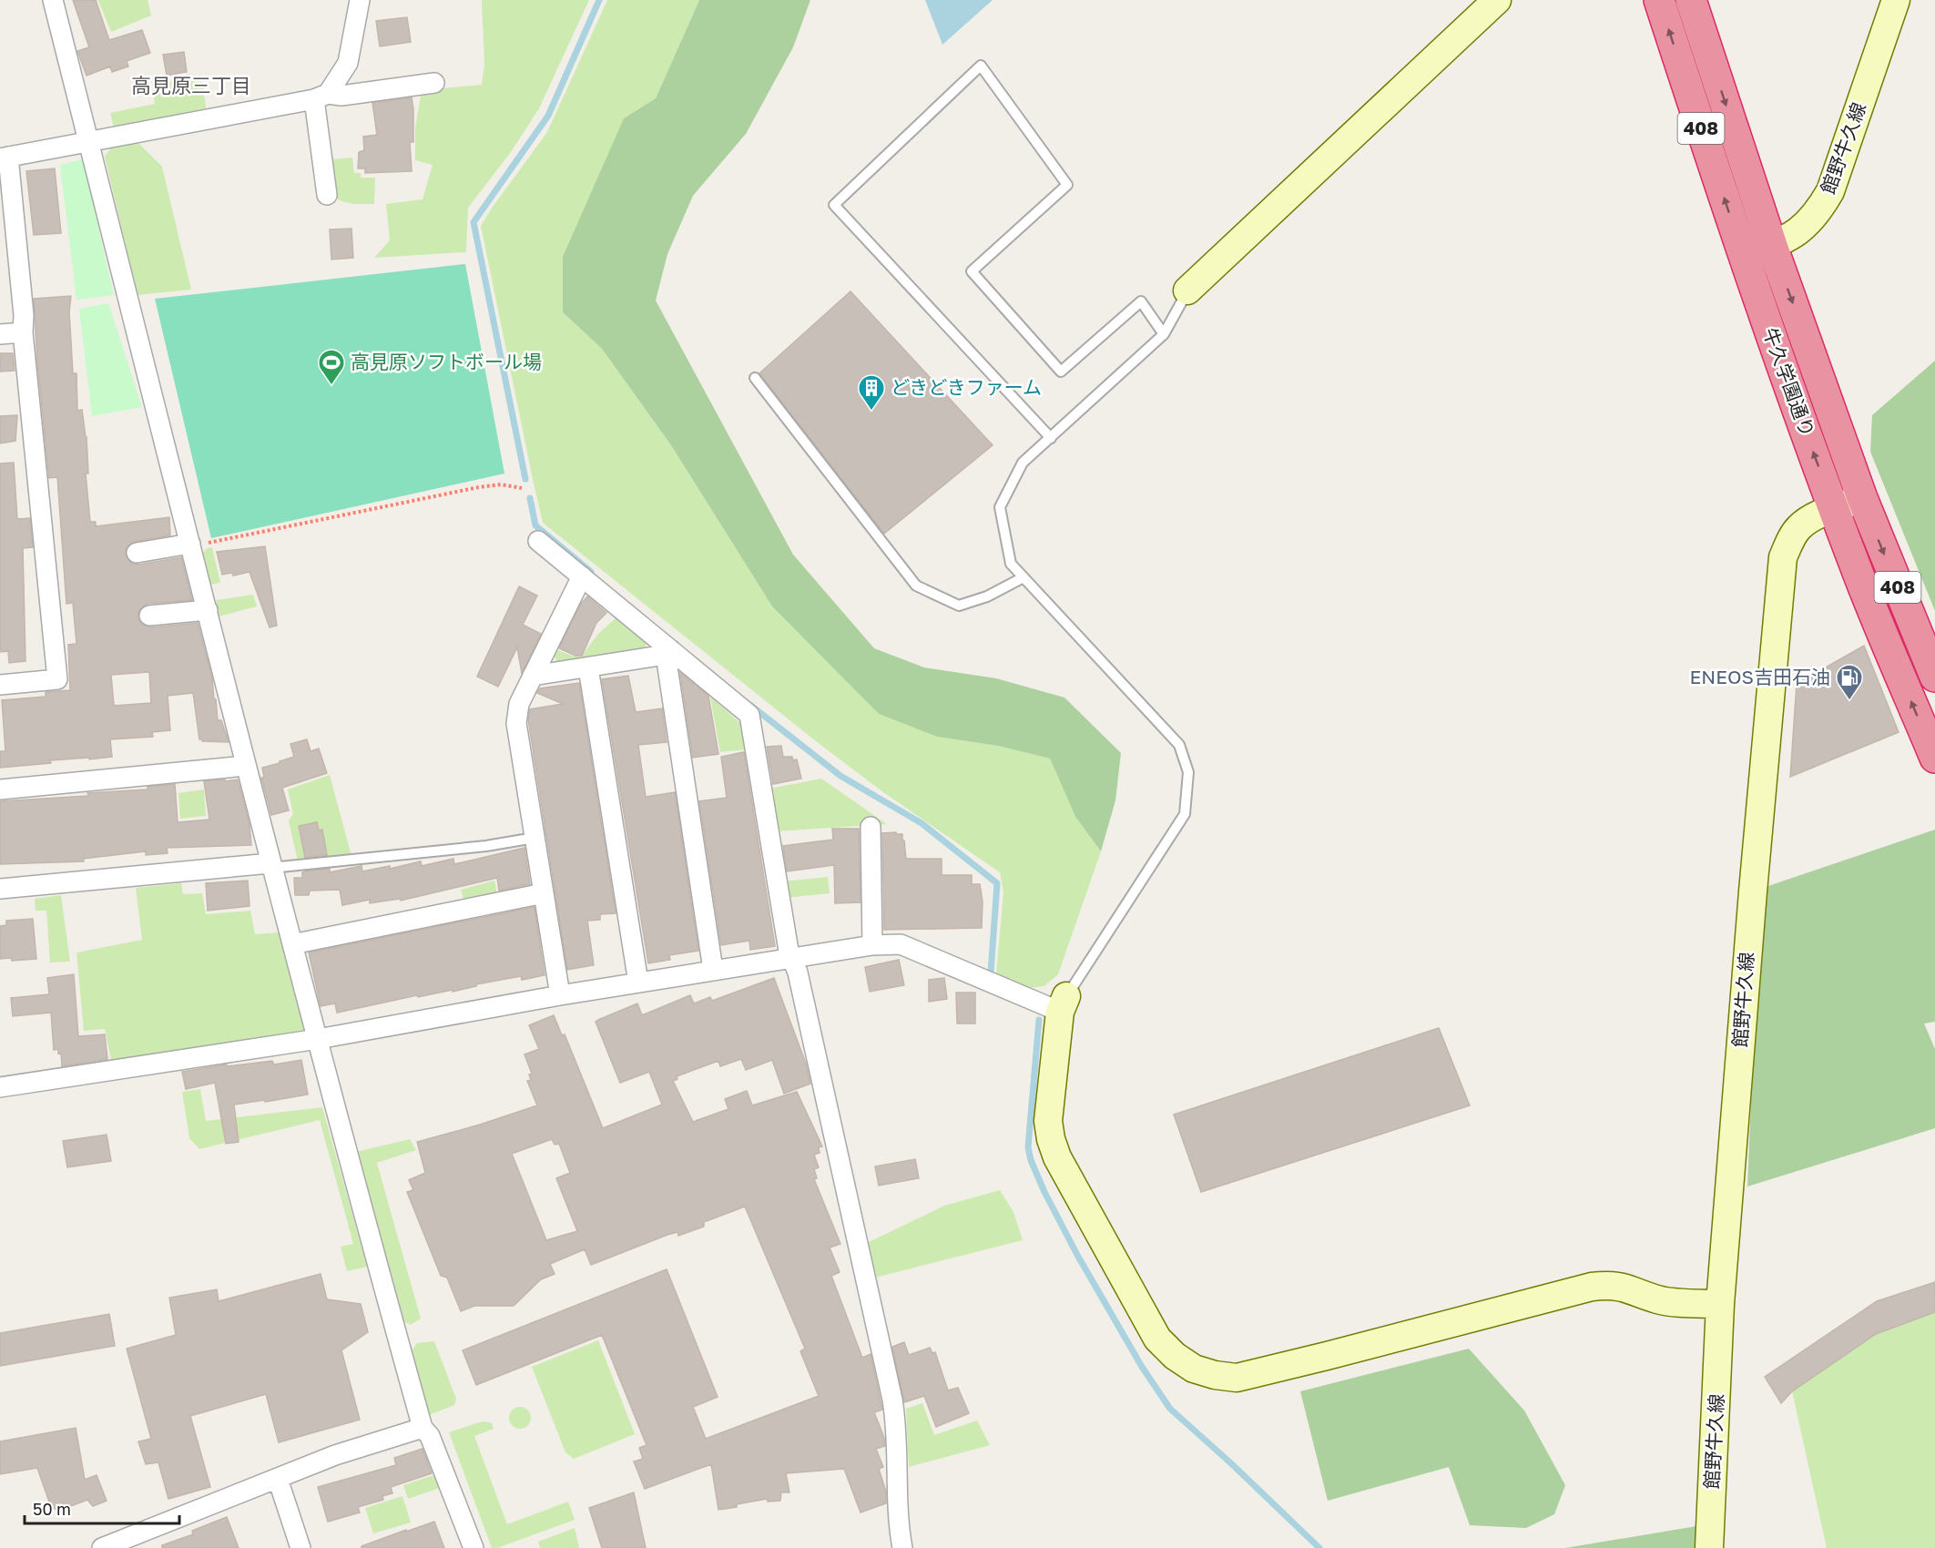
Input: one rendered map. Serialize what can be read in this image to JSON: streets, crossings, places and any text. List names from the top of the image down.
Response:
{
  "streets": {
    "highway": ["408", "牛久学園通り"],
    "main road": ["館野牛久線"]
  },
  "crossings": [
    ["館野牛久線", "牛久学園通り"]
  ],
  "districts": ["高見原三丁目"],
  "places": {
    "sports": ["高見原ソフトボール場"],
    "building": ["どきどきファーム"],
    "fuel station": ["ENEOS吉田石油"]
  },
  "scale_bar": "50 m"
}
